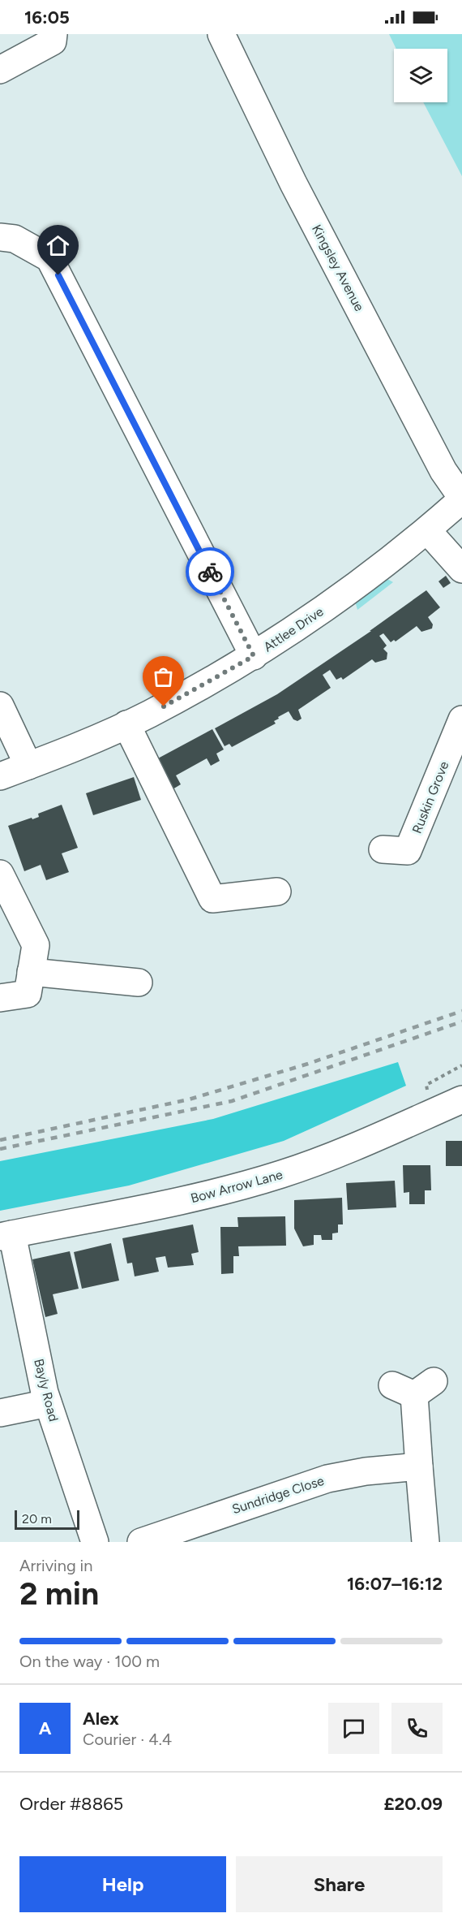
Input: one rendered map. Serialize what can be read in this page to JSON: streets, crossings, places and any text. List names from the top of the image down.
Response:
{
  "streets": {
    "street": [
      "Kingsley Avenue",
      "Attlee Drive",
      "Ruskin Grove",
      "Bow Arrow Lane",
      "Bayly Road",
      "Sundridge Close"
    ]
  },
  "crossings": [
    ["Kingsley Avenue", "Attlee Drive"],
    ["Bow Arrow Lane", "Bayly Road"]
  ],
  "scale_bar": "20 m",
  "page": {
    "status": "16:05",
    "scale": "20 m",
    "heading": ["2 min", "Arriving in", "16:07–16:12"],
    "panel": [
      "Alex",
      "Courier · 4.4",
      "Order #8865",
      "£20.09"
    ],
    "bar": "On the way · 100 m",
    "round": "A",
    "buttons": ["Help", "Share"]
  }
}
